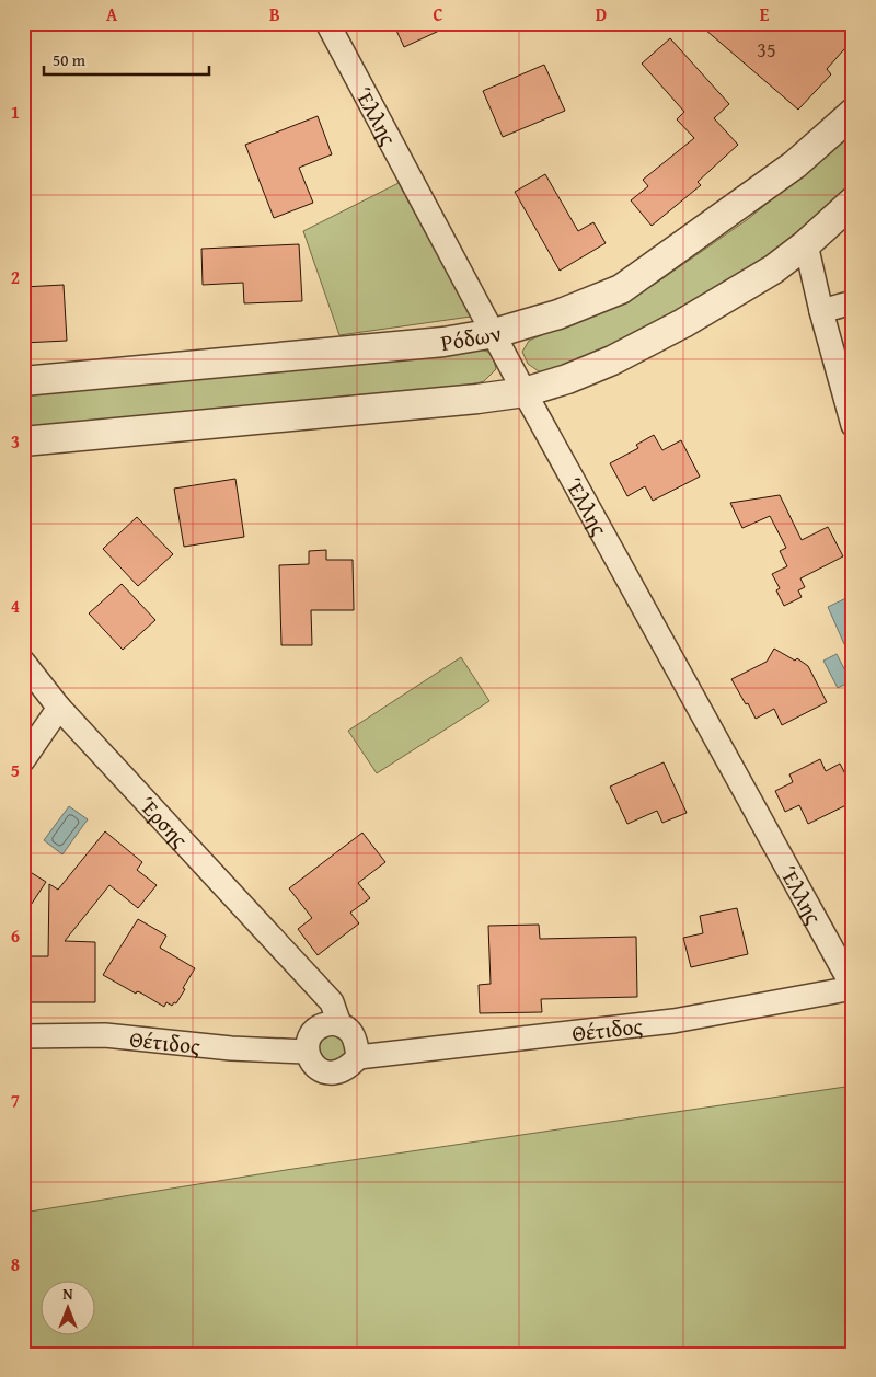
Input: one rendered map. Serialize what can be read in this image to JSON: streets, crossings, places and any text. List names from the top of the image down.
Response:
{
  "streets": {
    "street": [
      "Έλλης",
      "Ρόδων",
      "Έρσης",
      "Θέτιδος"
    ]
  },
  "crossings": [
    ["Έλλης", "Ρόδων"],
    ["Έλλης", "Θέτιδος"],
    ["Έρσης", "Θέτιδος"]
  ],
  "house_numbers": ["35"],
  "scale_bar": "50 m",
  "north": "top",
  "grid": {
    "columns": [
      "A",
      "B",
      "C",
      "D",
      "E"
    ],
    "rows": [
      "1",
      "2",
      "3",
      "4",
      "5",
      "6",
      "7",
      "8"
    ]
  }
}
